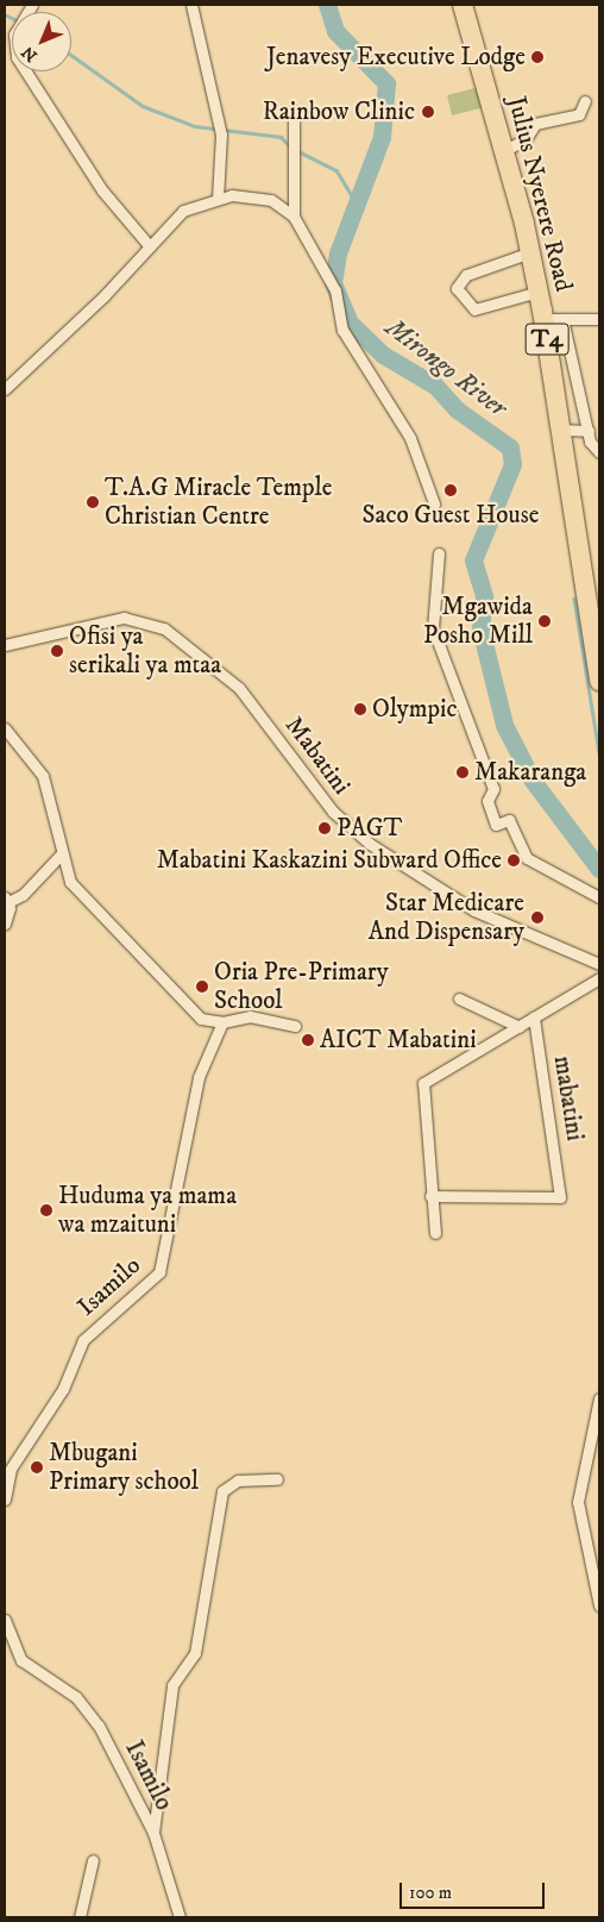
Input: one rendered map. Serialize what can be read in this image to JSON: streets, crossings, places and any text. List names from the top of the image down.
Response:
{
  "streets": {
    "highway": ["Julius Nyerere Road", "T4"],
    "street": ["Mabatini", "mabatini", "Isamilo"]
  },
  "water": ["Mirongo River"],
  "places": [
    "Jenavesy Executive Lodge",
    "Rainbow Clinic",
    "Saco Guest House",
    "T.A.G Miracle Temple Christian Centre",
    "Mgawida Posho Mill",
    "Ofisi ya serikali ya mtaa",
    "Olympic",
    "Makaranga",
    "PAGT",
    "Mabatini Kaskazini Subward Office",
    "Star Medicare And Dispensary",
    "Oria Pre-Primary School",
    "AICT Mabatini",
    "Huduma ya mama wa mzaituni",
    "Mbugani Primary school"
  ],
  "scale_bar": "100 m",
  "north": "bottom left"
}
